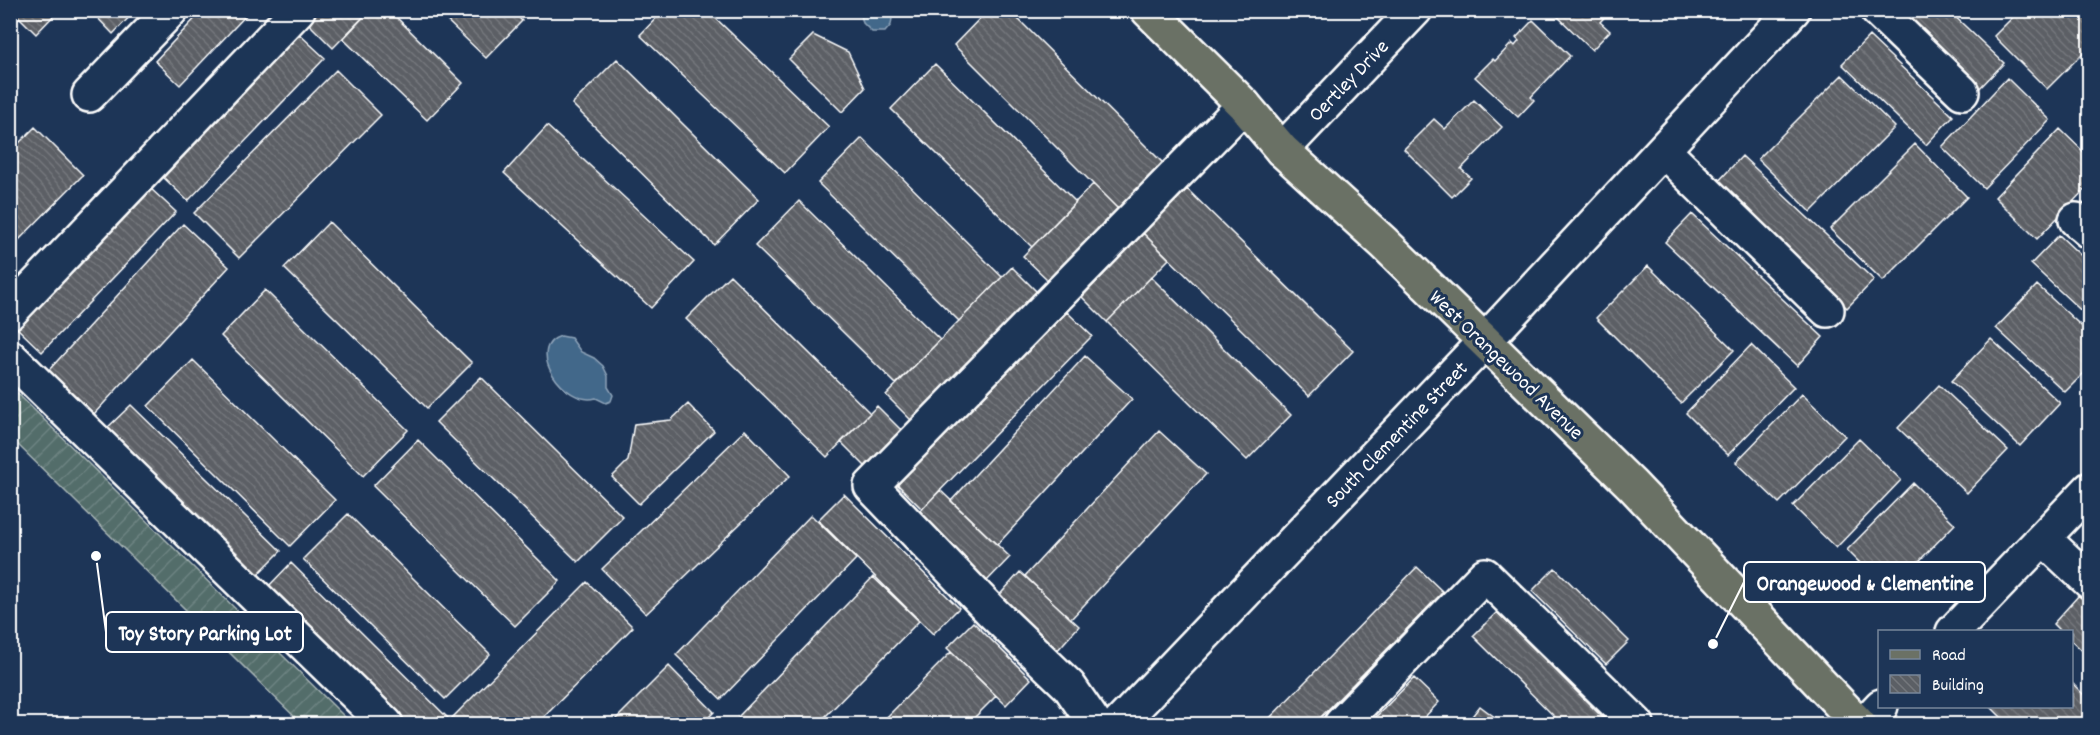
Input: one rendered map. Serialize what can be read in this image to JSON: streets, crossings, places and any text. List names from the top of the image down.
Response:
{
  "streets": {
    "main road": ["West Orangewood Avenue"],
    "street": ["Oertley Drive", "South Clementine Street"]
  },
  "crossings": [
    ["Oertley Drive", "West Orangewood Avenue"],
    ["West Orangewood Avenue", "South Clementine Street"]
  ],
  "places": ["Toy Story Parking Lot", "Orangewood & Clementine"],
  "legend": ["Road", "Building"]
}
